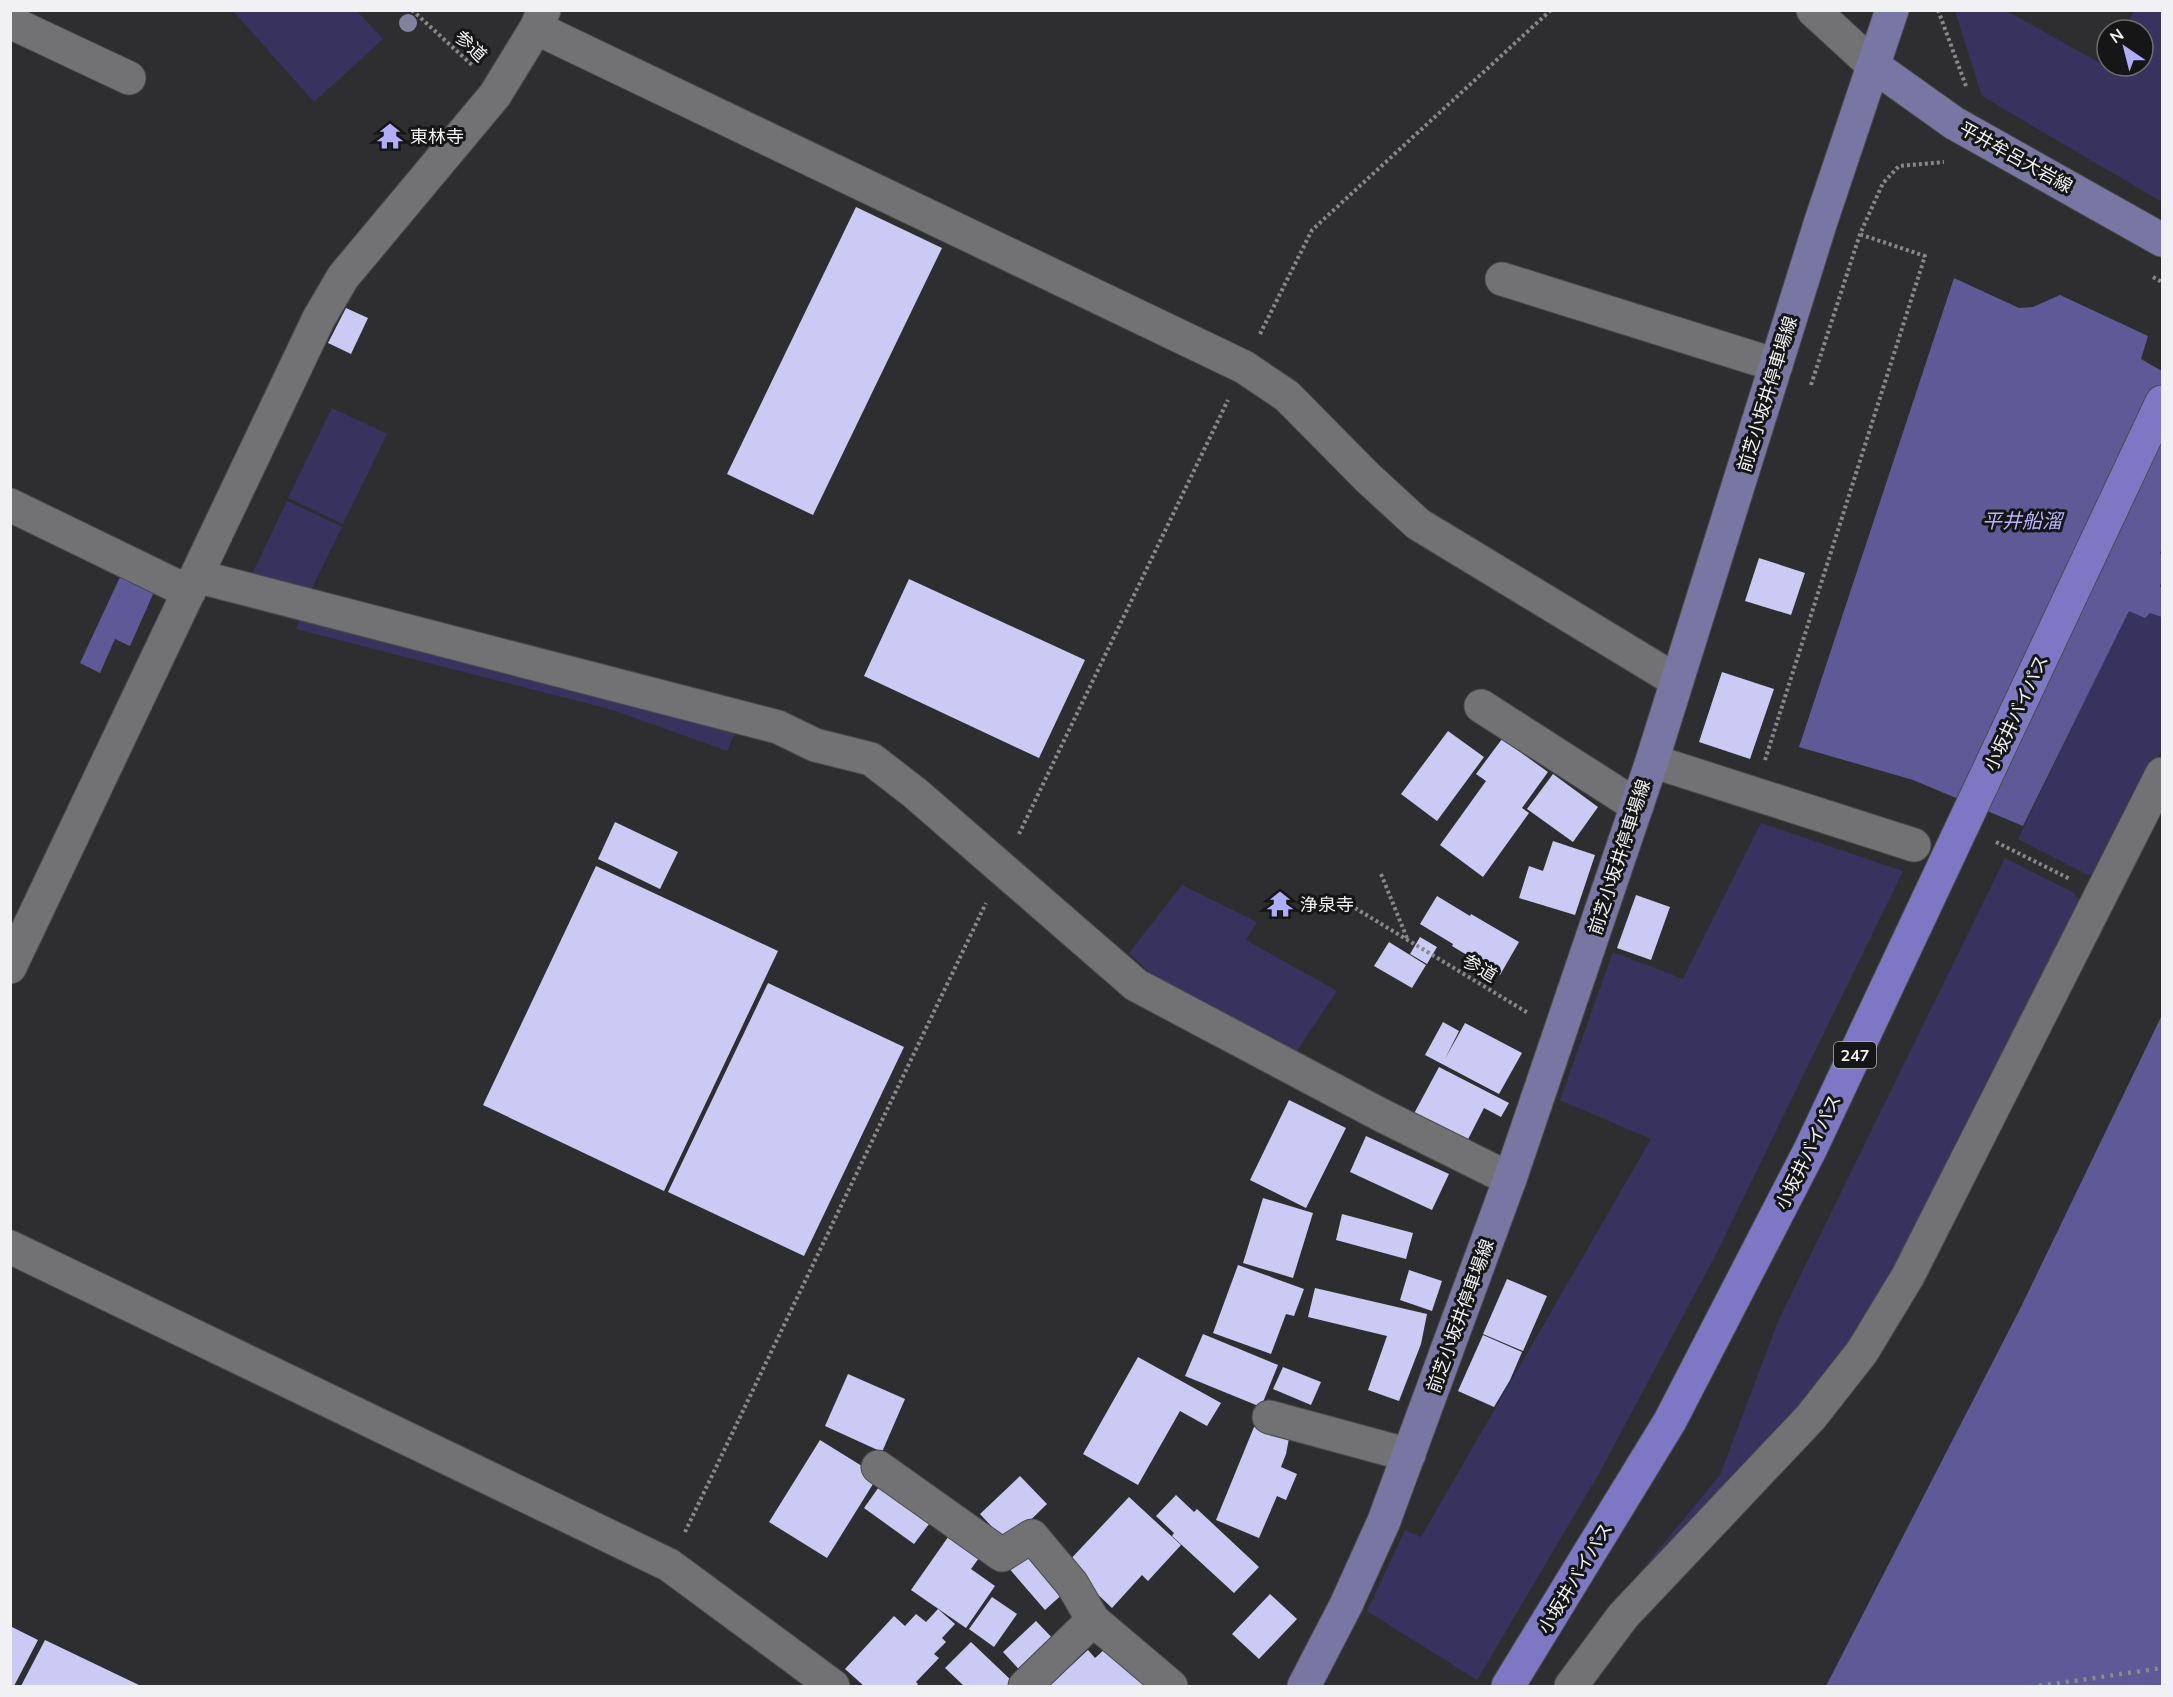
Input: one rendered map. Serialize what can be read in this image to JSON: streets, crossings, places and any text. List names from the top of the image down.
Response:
{
  "streets": {
    "highway": ["小坂井バイパス", "247"],
    "main road": ["平井牟呂大岩線", "前芝小坂井停車場線"],
    "path": ["参道"]
  },
  "crossings": [
    ["平井牟呂大岩線", "前芝小坂井停車場線"]
  ],
  "water": ["平井船溜"],
  "places": {
    "temple": ["東林寺", "浄泉寺"]
  },
  "north": "top left"
}
